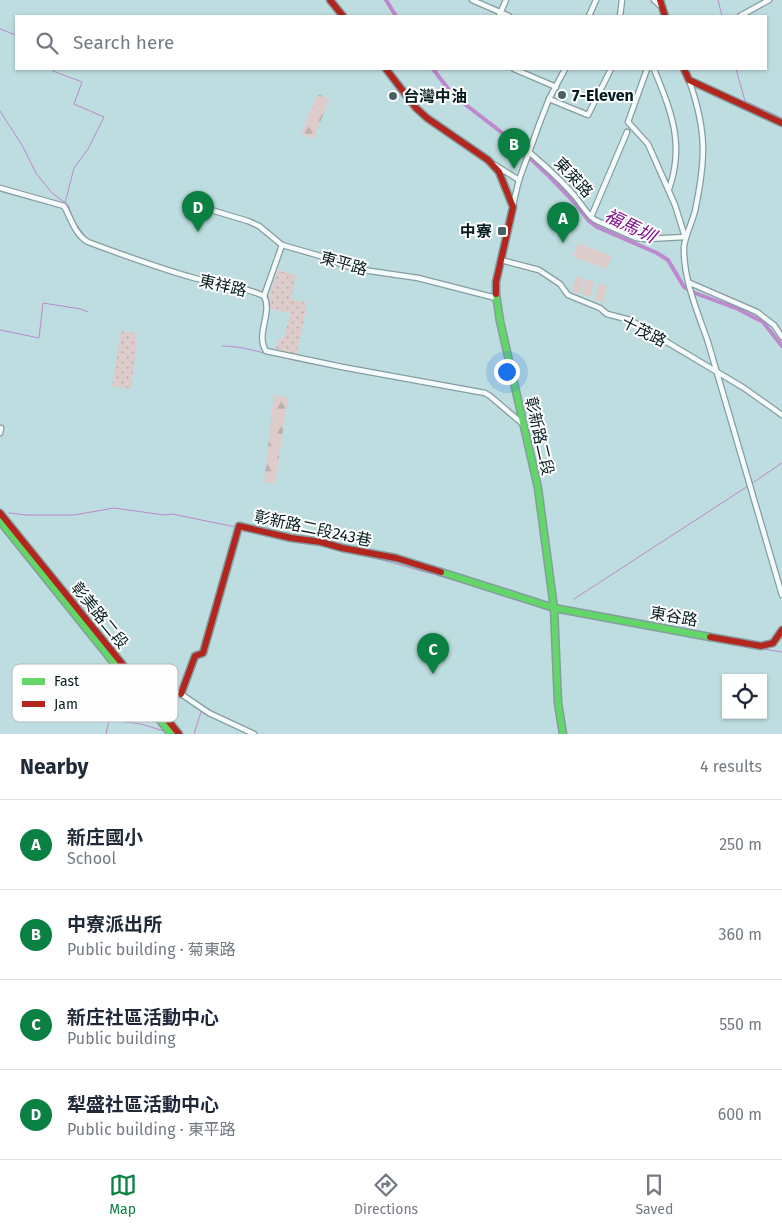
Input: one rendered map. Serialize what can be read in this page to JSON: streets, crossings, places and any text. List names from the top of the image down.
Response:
{
  "streets": {
    "street": [
      "東萊路",
      "東平路",
      "東祥路",
      "十茂路",
      "彰新路二段",
      "彰新路二段243巷",
      "彰美路二段",
      "東谷路"
    ]
  },
  "crossings": [
    ["東平路", "彰新路二段"],
    ["東祥路", "彰新路二段"],
    ["十茂路", "彰新路二段"],
    ["彰新路二段", "彰新路二段243巷"],
    ["彰新路二段", "東谷路"],
    ["彰新路二段243巷", "東谷路"]
  ],
  "water": ["福馬圳"],
  "places": {
    "other": ["7-Eleven", "台灣中油"],
    "transit": ["中寮"]
  },
  "legend": ["Fast", "Jam"],
  "page": {
    "search": "Search here",
    "pins": [
      "B",
      "D",
      "A",
      "C"
    ],
    "heading": ["Nearby", "4 results"],
    "list": [
      {
        "mark": "A",
        "name": "新庄國小",
        "note": "School",
        "value": "250 m"
      },
      {
        "mark": "B",
        "name": "中寮派出所",
        "note": "Public building · 菊東路",
        "value": "360 m"
      },
      {
        "mark": "C",
        "name": "新庄社區活動中心",
        "note": "Public building",
        "value": "550 m"
      },
      {
        "mark": "D",
        "name": "犁盛社區活動中心",
        "note": "Public building · 東平路",
        "value": "600 m"
      }
    ],
    "nav": ["Map", "Directions", "Saved"]
  }
}
